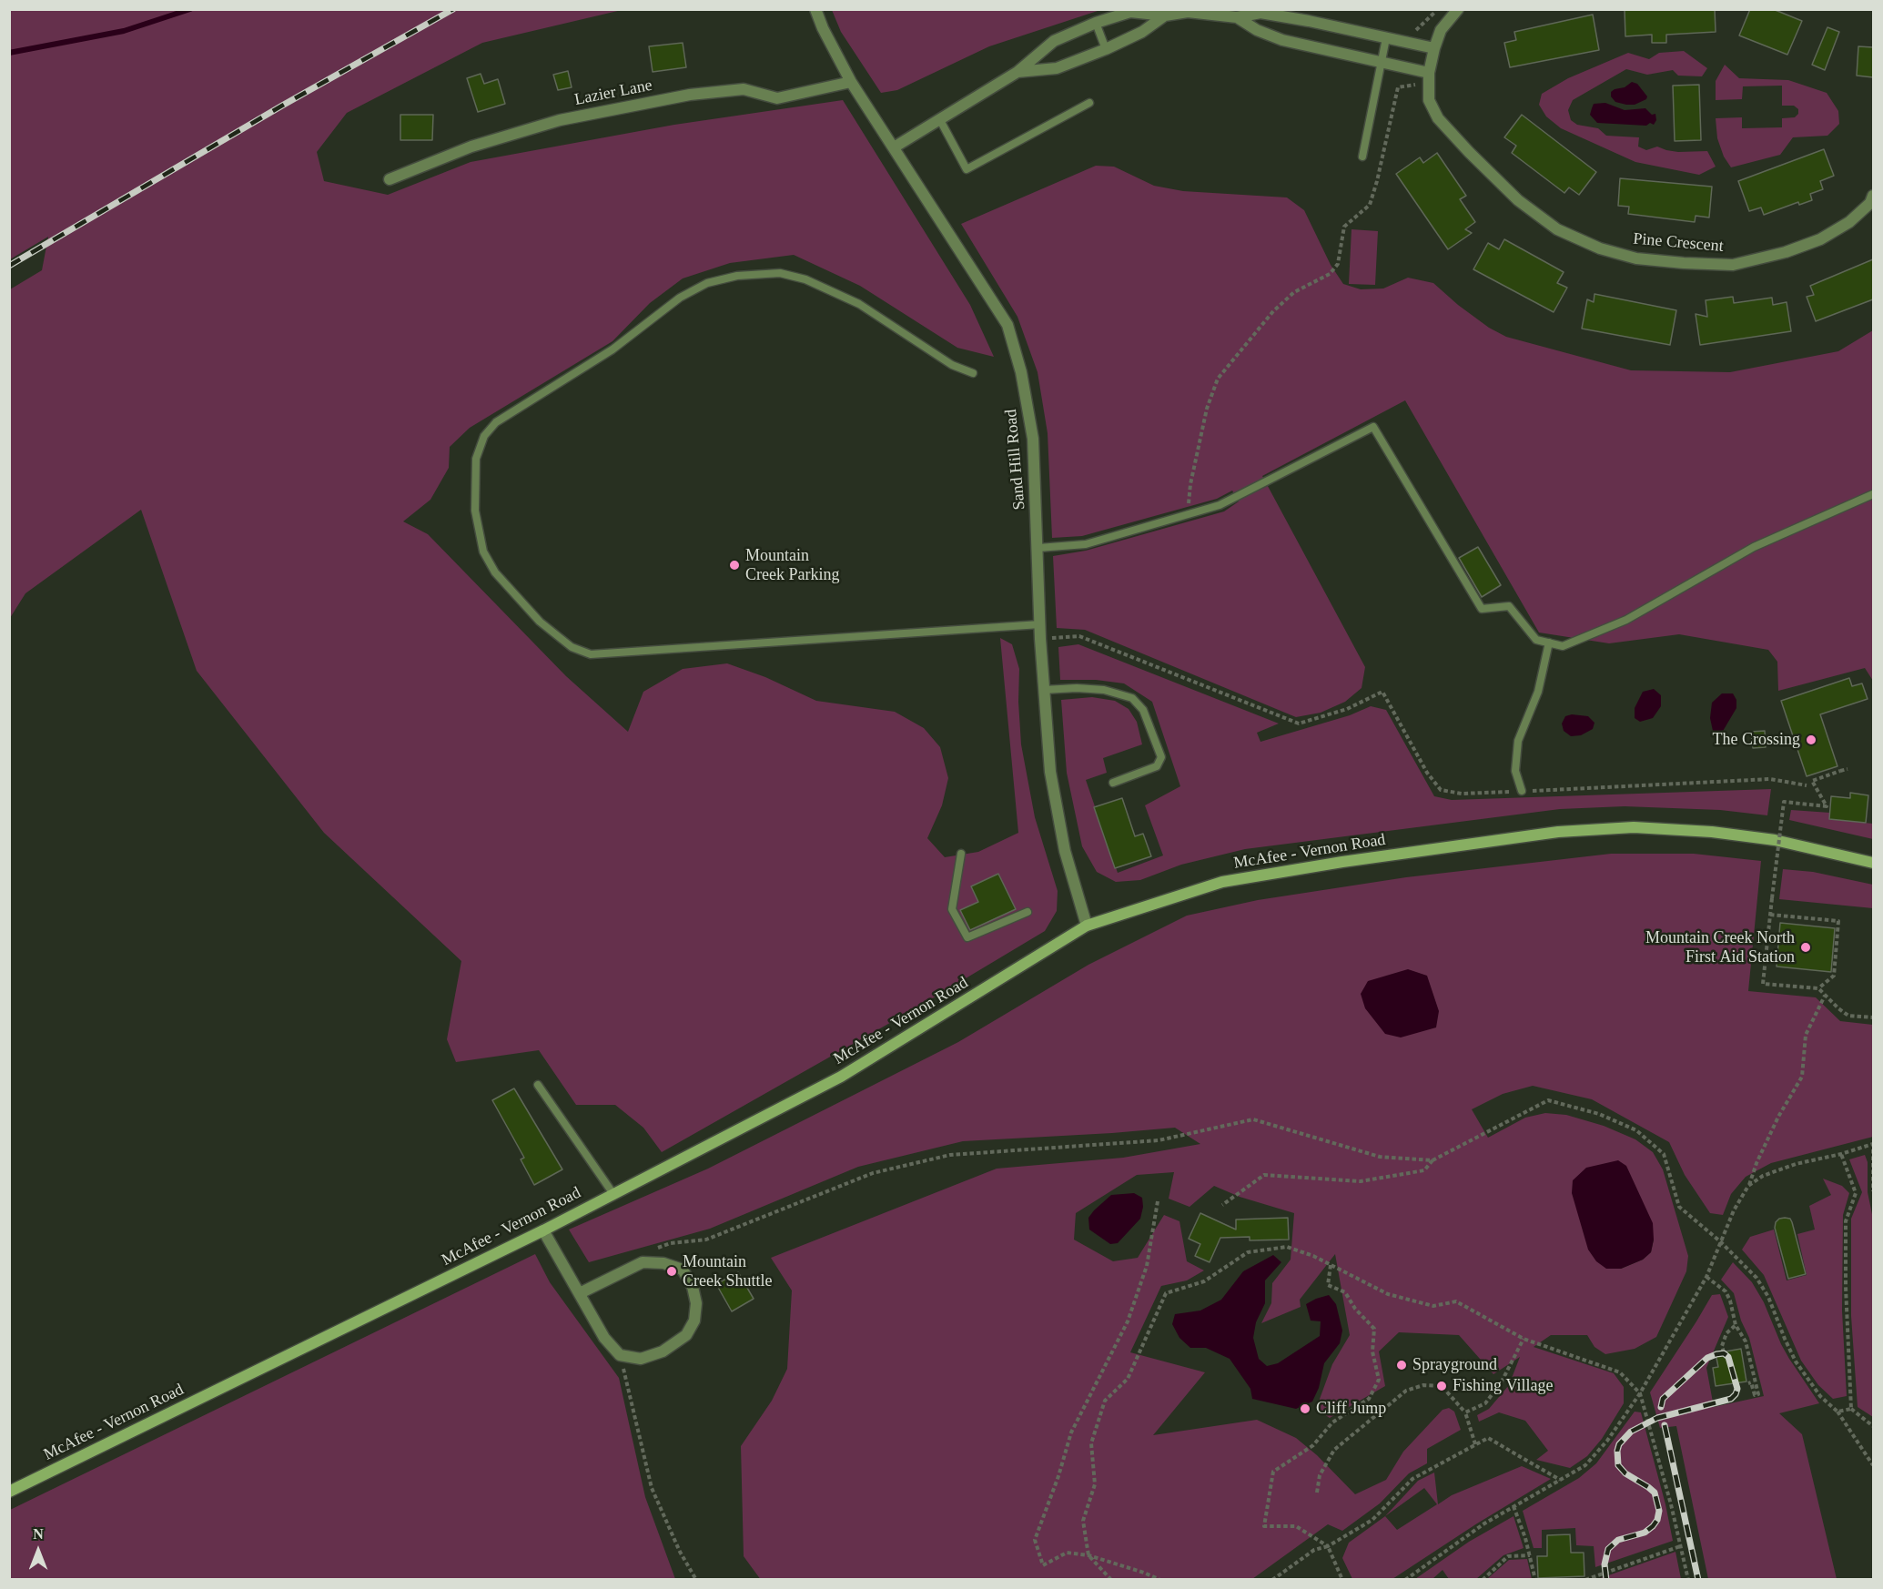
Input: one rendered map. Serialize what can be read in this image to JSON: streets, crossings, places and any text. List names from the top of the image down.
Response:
{
  "streets": {
    "main road": ["McAfee - Vernon Road"],
    "street": ["Lazier Lane", "Pine Crescent", "Sand Hill Road"]
  },
  "crossings": [
    ["Lazier Lane", "Sand Hill Road"],
    ["Sand Hill Road", "McAfee - Vernon Road"]
  ],
  "places": [
    "Mountain Creek Parking",
    "The Crossing",
    "Mountain Creek North First Aid Station",
    "Mountain Creek Shuttle",
    "Sprayground",
    "Fishing Village",
    "Cliff Jump"
  ],
  "north": "top"
}
